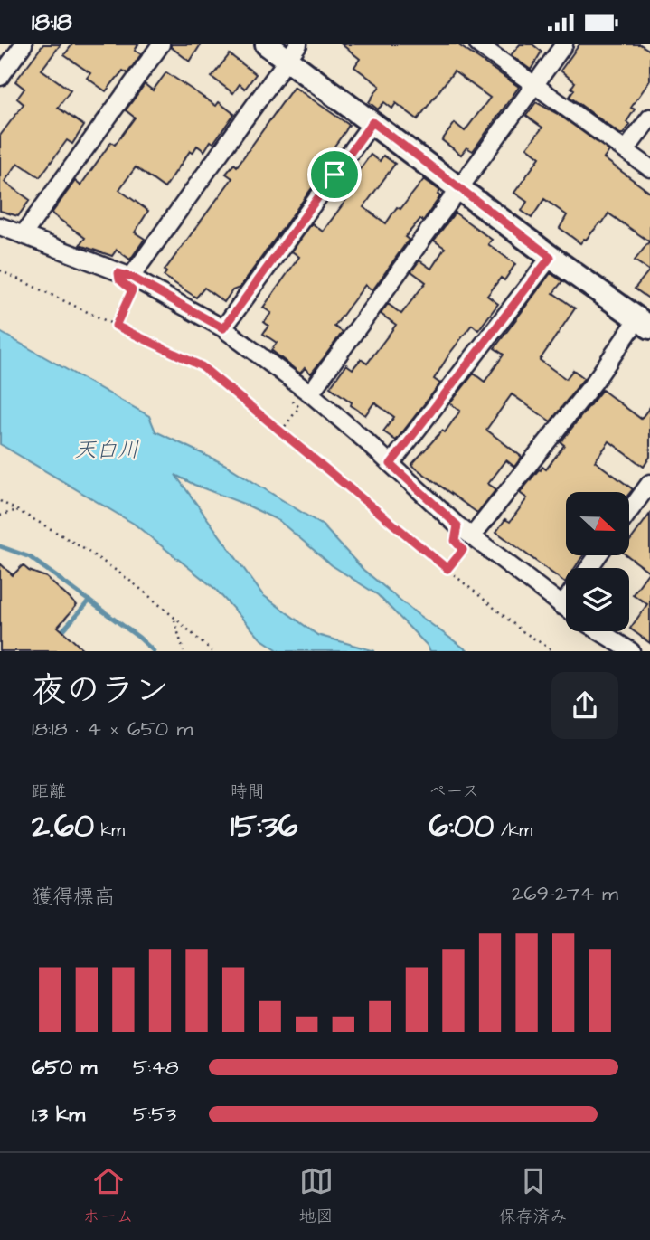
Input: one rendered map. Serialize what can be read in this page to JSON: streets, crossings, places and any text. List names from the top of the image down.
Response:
{
  "water": ["天白川"],
  "north": "right",
  "page": {
    "status": "18:18",
    "heading": ["夜のラン", "18:18 · 4 × 650 m"],
    "stats": [
      ["距離", "2.60 km"],
      ["時間", "15:36"],
      ["ペース", "6:00 /km"]
    ],
    "chart": ["獲得標高", "269–274 m"],
    "list": [
      {
        "name": "650 m",
        "note": "5:48"
      },
      {
        "name": "1.3 km",
        "note": "5:53"
      }
    ],
    "tabs": ["ホーム", "地図", "保存済み"]
  }
}
